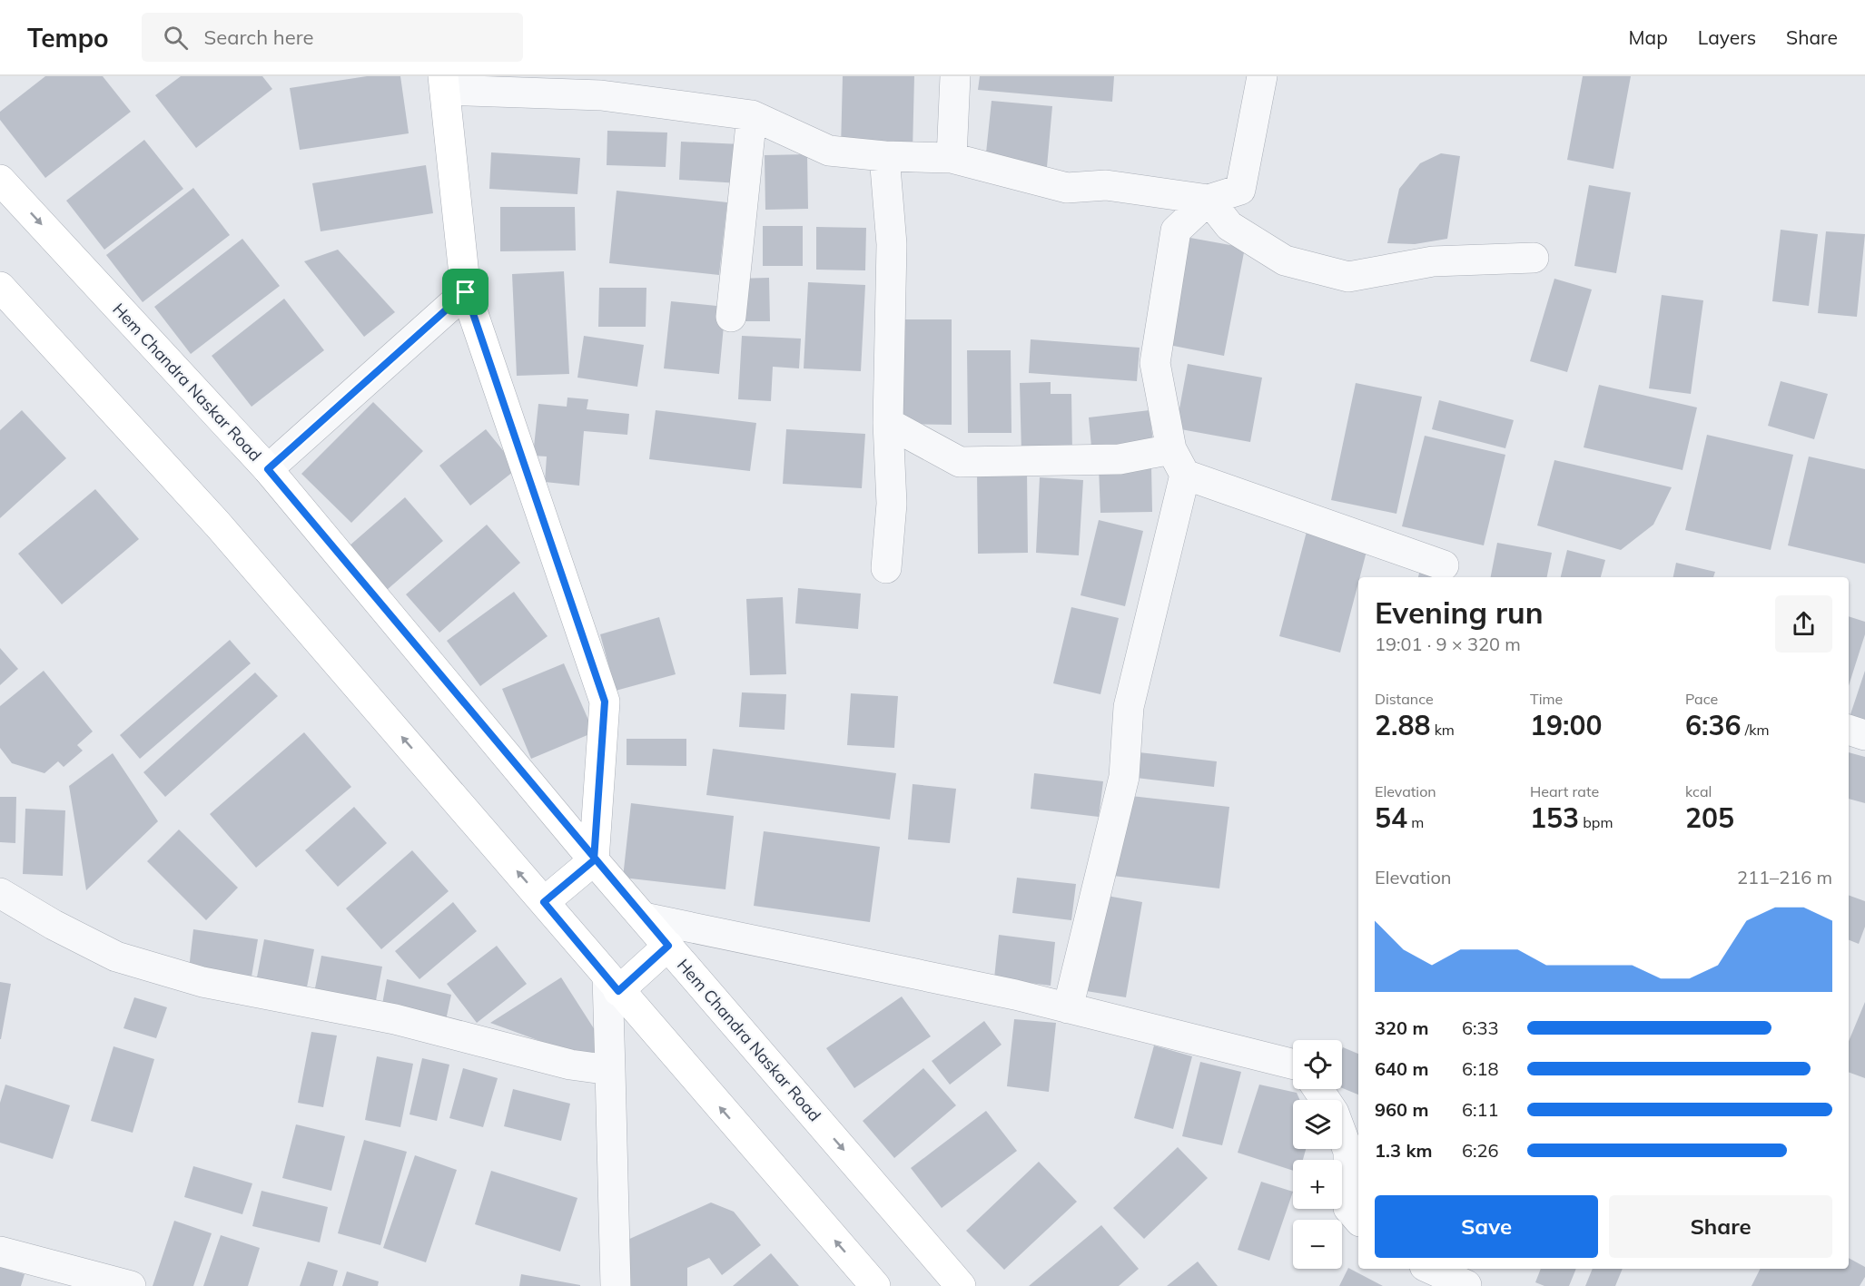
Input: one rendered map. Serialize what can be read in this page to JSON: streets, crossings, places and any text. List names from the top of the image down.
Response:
{
  "streets": {
    "main road": ["Hem Chandra Naskar Road"]
  },
  "page": {
    "header": "Tempo",
    "search": "Search here",
    "nav": ["Map", "Layers", "Share"],
    "heading": ["Evening run", "19:01 · 9 × 320 m"],
    "stats": [
      ["Distance", "2.88 km"],
      ["Time", "19:00"],
      ["Pace", "6:36 /km"],
      ["Elevation", "54 m"],
      ["Heart rate", "153 bpm"],
      ["kcal", "205"]
    ],
    "chart": ["Elevation", "211–216 m"],
    "list": [
      {
        "name": "320 m",
        "note": "6:33"
      },
      {
        "name": "640 m",
        "note": "6:18"
      },
      {
        "name": "960 m",
        "note": "6:11"
      },
      {
        "name": "1.3 km",
        "note": "6:26"
      }
    ],
    "map_buttons": ["+", "−"],
    "buttons": ["Save", "Share"]
  }
}
